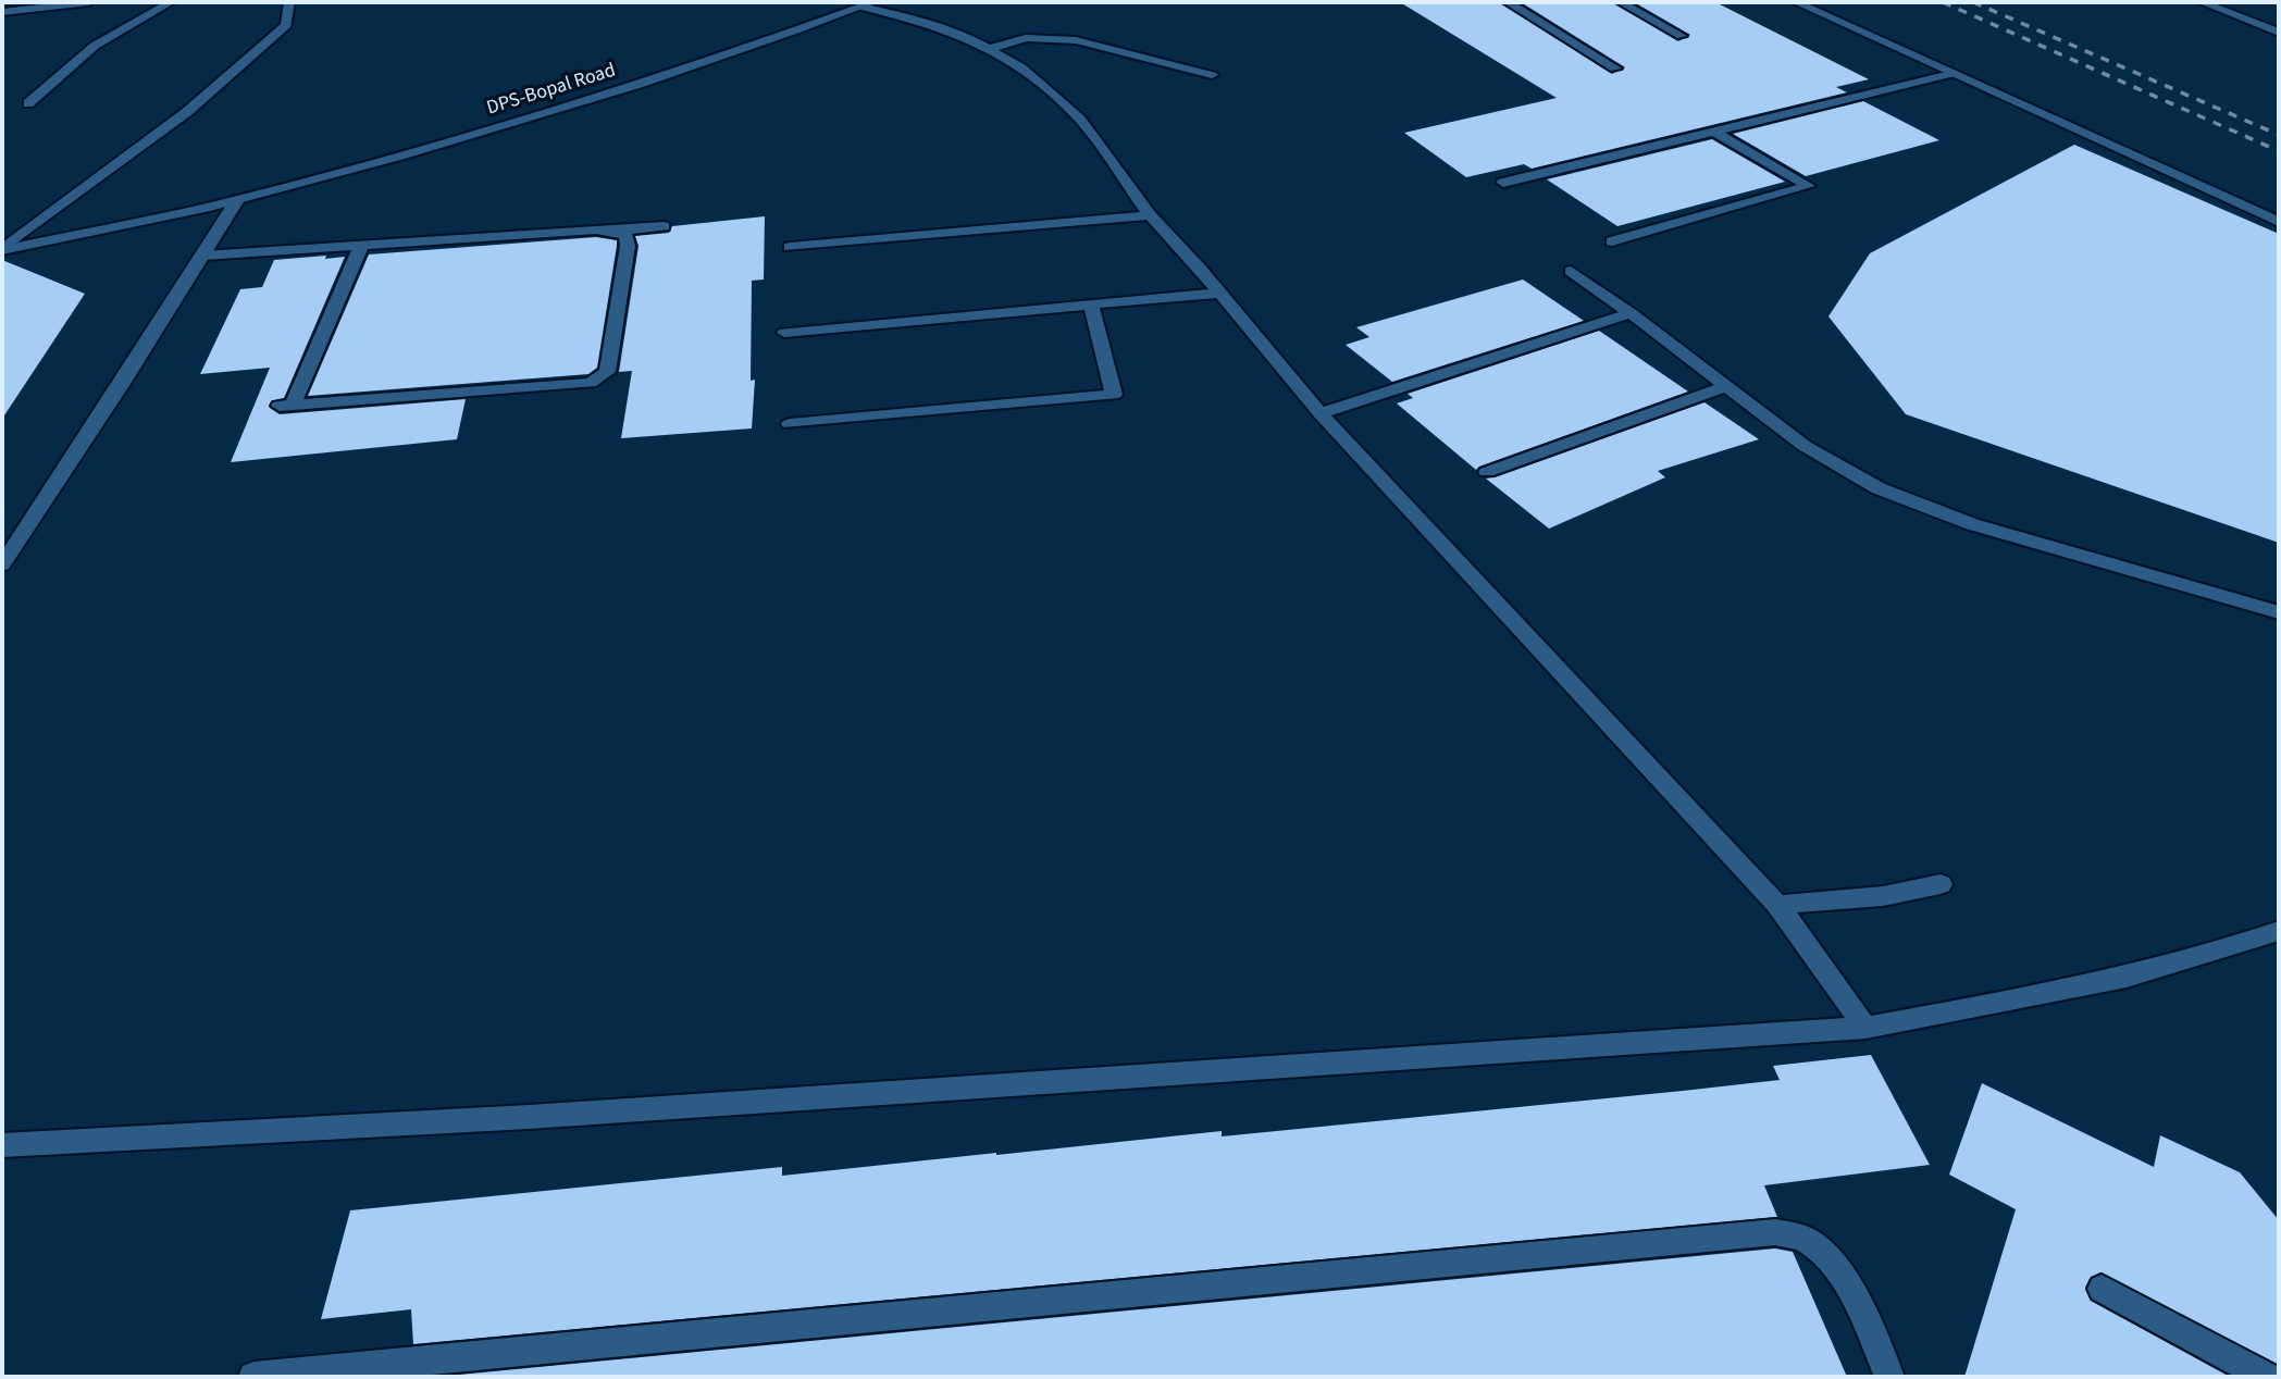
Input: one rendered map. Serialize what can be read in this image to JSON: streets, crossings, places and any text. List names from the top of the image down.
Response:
{
  "streets": {
    "street": ["DPS-Bopal Road"]
  }
}
